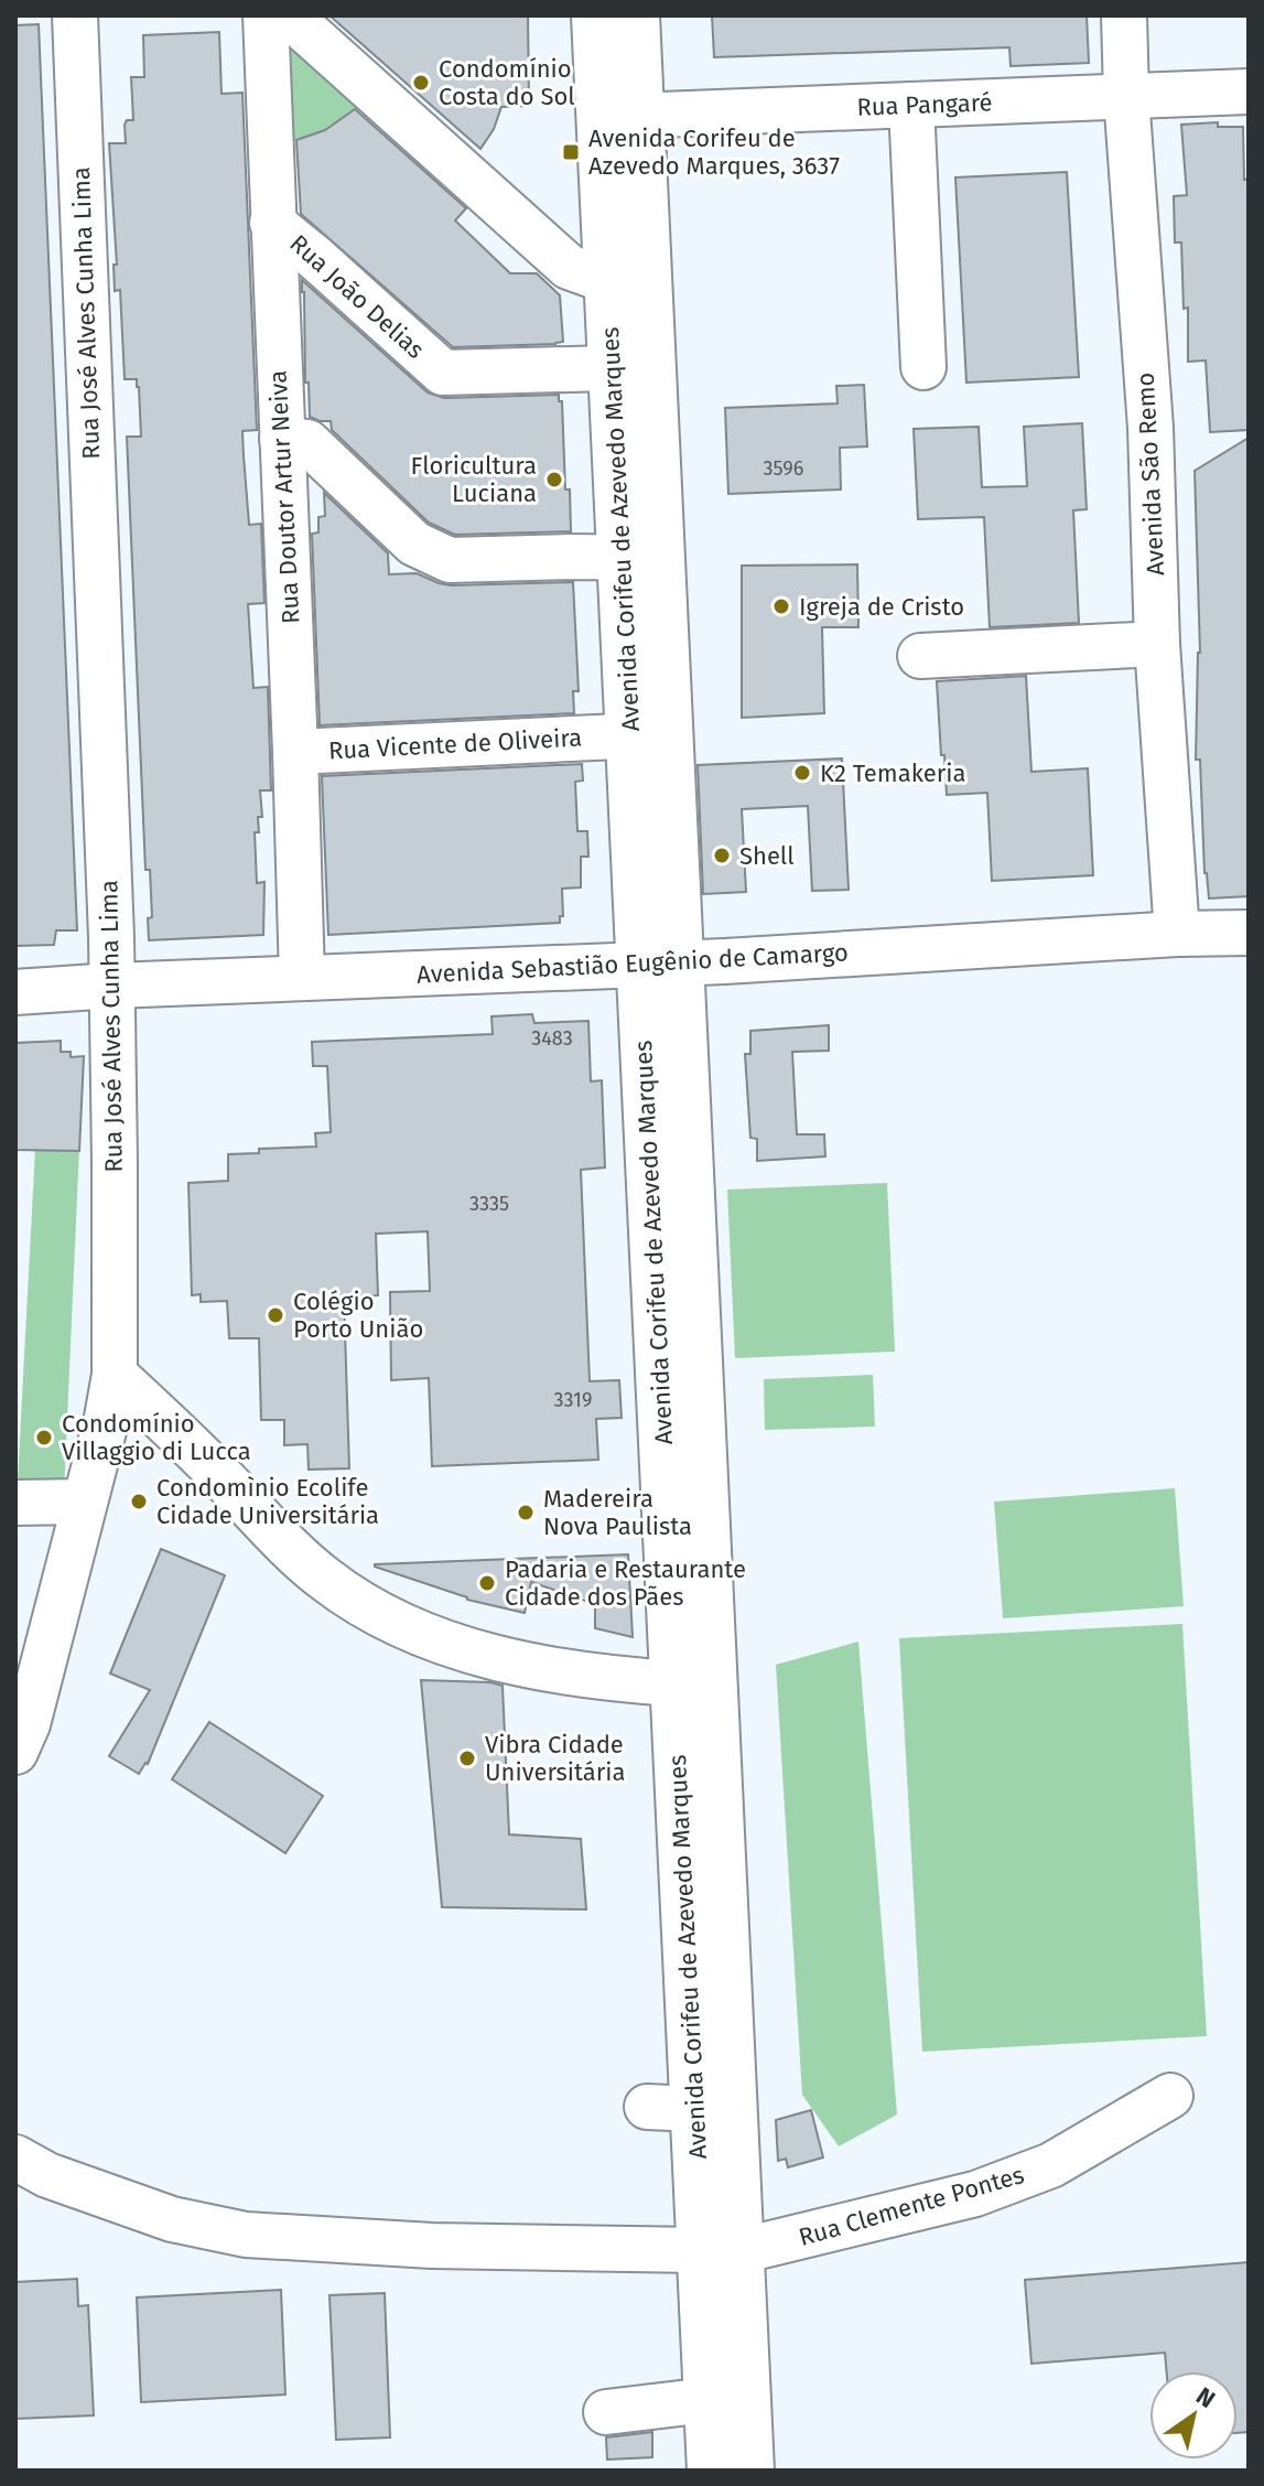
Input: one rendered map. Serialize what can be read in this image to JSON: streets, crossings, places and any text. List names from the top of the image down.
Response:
{
  "streets": {
    "main road": ["Avenida Corifeu de Azevedo Marques"],
    "street": [
      "Rua Pangaré",
      "Rua João Delias",
      "Rua José Alves Cunha Lima",
      "Avenida São Remo",
      "Rua Doutor Artur Neiva",
      "Rua Vicente de Oliveira",
      "Avenida Sebastião Eugênio de Camargo",
      "Rua Clemente Pontes"
    ]
  },
  "crossings": [
    ["Rua Pangaré", "Avenida São Remo"],
    ["Rua Pangaré", "Avenida Corifeu de Azevedo Marques"],
    ["Rua João Delias", "Rua Doutor Artur Neiva"],
    ["Rua João Delias", "Avenida Corifeu de Azevedo Marques"],
    ["Rua José Alves Cunha Lima", "Avenida Sebastião Eugênio de Camargo"],
    ["Avenida São Remo", "Avenida Sebastião Eugênio de Camargo"],
    ["Rua Doutor Artur Neiva", "Rua Vicente de Oliveira"],
    ["Rua Doutor Artur Neiva", "Avenida Sebastião Eugênio de Camargo"],
    ["Avenida Corifeu de Azevedo Marques", "Rua Vicente de Oliveira"],
    ["Avenida Corifeu de Azevedo Marques", "Avenida Sebastião Eugênio de Camargo"],
    ["Avenida Corifeu de Azevedo Marques", "Rua Clemente Pontes"]
  ],
  "places": {
    "other": [
      "Condomínio Costa do Sol",
      "Floricultura Luciana",
      "Igreja de Cristo",
      "K2 Temakeria",
      "Shell",
      "Colégio Porto União",
      "Condomínio Villaggio di Lucca",
      "Condomìnio Ecolife Cidade Universitária",
      "Madereira Nova Paulista",
      "Padaria e Restaurante Cidade dos Pães",
      "Vibra Cidade Universitária"
    ],
    "transit": ["Avenida Corifeu de Azevedo Marques, 3637"]
  },
  "house_numbers": [
    "3596",
    "3483",
    "3335",
    "3319"
  ],
  "north": "top right"
}
